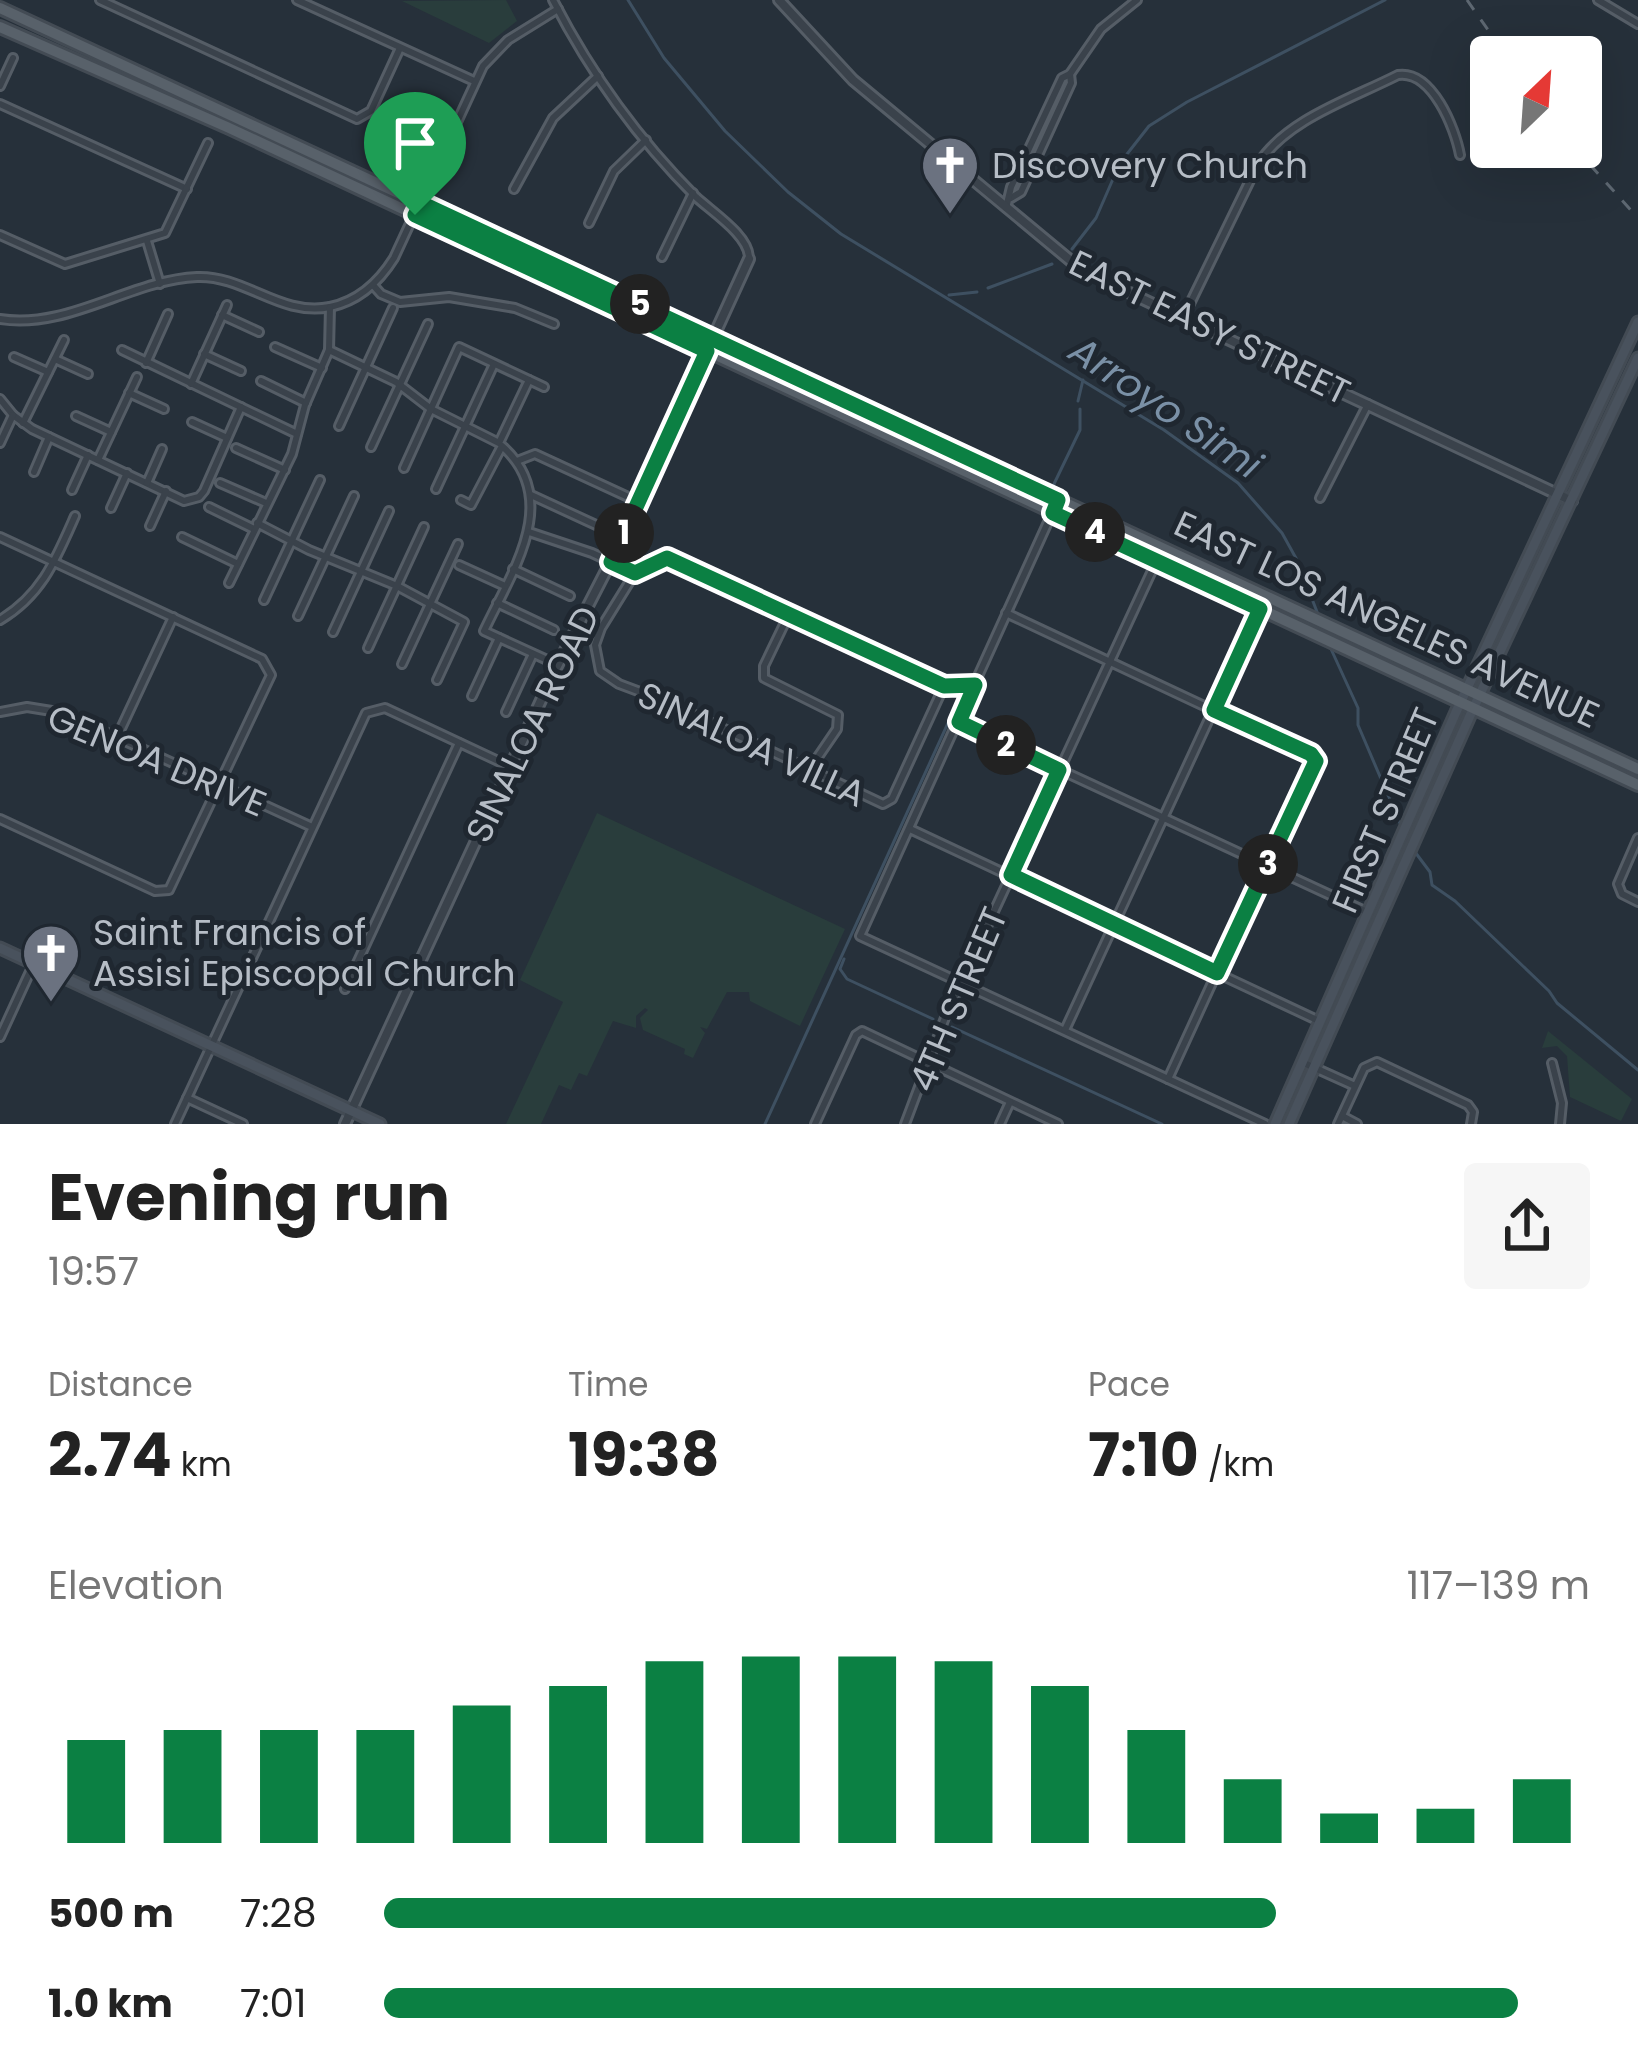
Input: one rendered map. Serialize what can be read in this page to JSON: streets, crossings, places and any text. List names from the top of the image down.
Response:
{
  "streets": {
    "main road": ["EAST LOS ANGELES AVENUE", "FIRST STREET"],
    "street": [
      "EAST EASY STREET",
      "SINALOA ROAD",
      "SINALOA VILLA",
      "GENOA DRIVE",
      "4TH STREET"
    ]
  },
  "crossings": [
    ["EAST EASY STREET", "FIRST STREET"],
    ["EAST LOS ANGELES AVENUE", "SINALOA ROAD"],
    ["EAST LOS ANGELES AVENUE", "FIRST STREET"],
    ["EAST LOS ANGELES AVENUE", "4TH STREET"]
  ],
  "water": ["Arroyo Simi"],
  "places": {
    "church": ["Discovery Church", "Saint Francis of Assisi Episcopal Church"]
  },
  "north": "top right",
  "page": {
    "pins": [
      "5",
      "4",
      "1",
      "2",
      "3"
    ],
    "heading": ["Evening run", "19:57"],
    "stats": [
      ["Distance", "2.74 km"],
      ["Time", "19:38"],
      ["Pace", "7:10 /km"]
    ],
    "chart": ["Elevation", "117–139 m"],
    "list": [
      {
        "name": "500 m",
        "note": "7:28"
      },
      {
        "name": "1.0 km",
        "note": "7:01"
      }
    ]
  }
}
